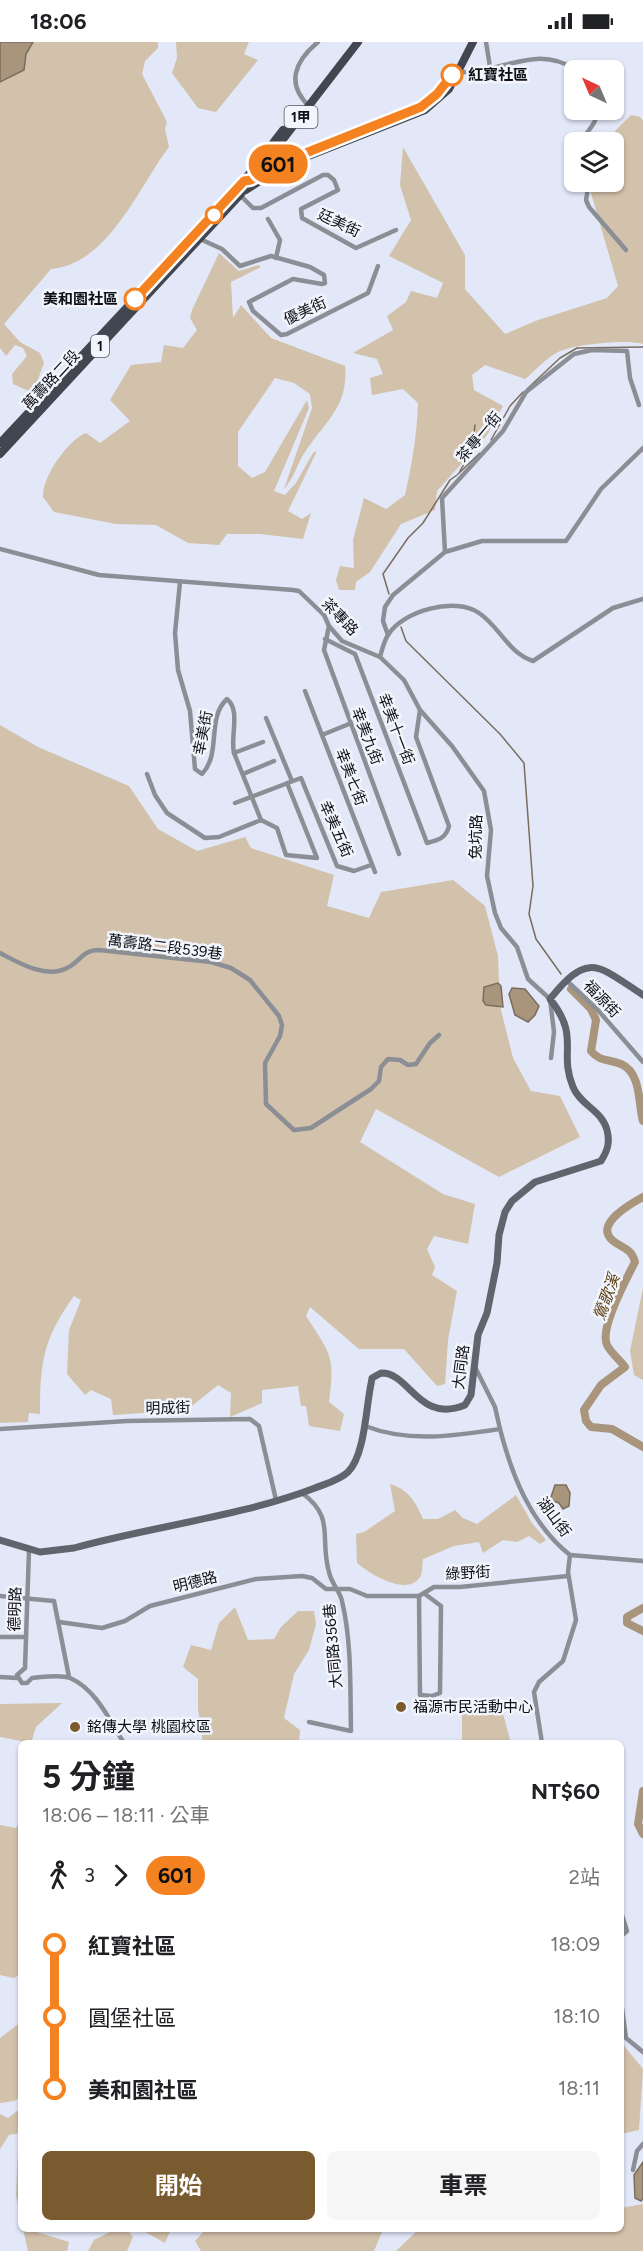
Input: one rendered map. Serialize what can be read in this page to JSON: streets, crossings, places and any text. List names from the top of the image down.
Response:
{
  "streets": {
    "main road": ["1甲", "1", "萬壽路二段"],
    "street": [
      "廷美街",
      "優美街",
      "茶專一街",
      "茶專路",
      "幸美十一街",
      "幸美街",
      "幸美九街",
      "幸美七街",
      "幸美五街",
      "兔坑路",
      "萬壽路二段539巷",
      "福源街",
      "大同路",
      "明成街",
      "湖山街",
      "綠野街",
      "明德路",
      "德明路",
      "大同路356巷"
    ]
  },
  "crossings": [
    ["1甲", "1"],
    ["1甲", "萬壽路二段"],
    ["廷美街", "1"],
    ["廷美街", "萬壽路二段"],
    ["優美街", "萬壽路二段"],
    ["1", "萬壽路二段"],
    ["茶專路", "幸美街"],
    ["茶專路", "幸美九街"],
    ["茶專路", "兔坑路"],
    ["幸美十一街", "幸美九街"],
    ["幸美十一街", "兔坑路"],
    ["幸美七街", "幸美五街"],
    ["兔坑路", "大同路"],
    ["大同路", "明成街"],
    ["大同路", "湖山街"],
    ["大同路", "德明路"],
    ["大同路", "大同路356巷"],
    ["湖山街", "綠野街"],
    ["綠野街", "明德路"],
    ["綠野街", "大同路356巷"],
    ["明德路", "大同路356巷"]
  ],
  "water": ["鶯歌溪"],
  "places": [
    "紅寶社區",
    "美和園社區",
    "福源市民活動中心",
    "銘傳大學 桃園校區"
  ],
  "lines": ["bus line 601"],
  "north": "top left",
  "page": {
    "status": "18:06",
    "on_map": "601",
    "heading": ["5 分鐘", "18:06 – 18:11 · 公車", "NT$60"],
    "legs": ["3", "601", "2站"],
    "list": [
      {
        "name": "紅寶社區",
        "value": "18:09"
      },
      {
        "name": "圓堡社區",
        "value": "18:10"
      },
      {
        "name": "美和園社區",
        "value": "18:11"
      }
    ],
    "buttons": ["開始", "車票"]
  }
}
